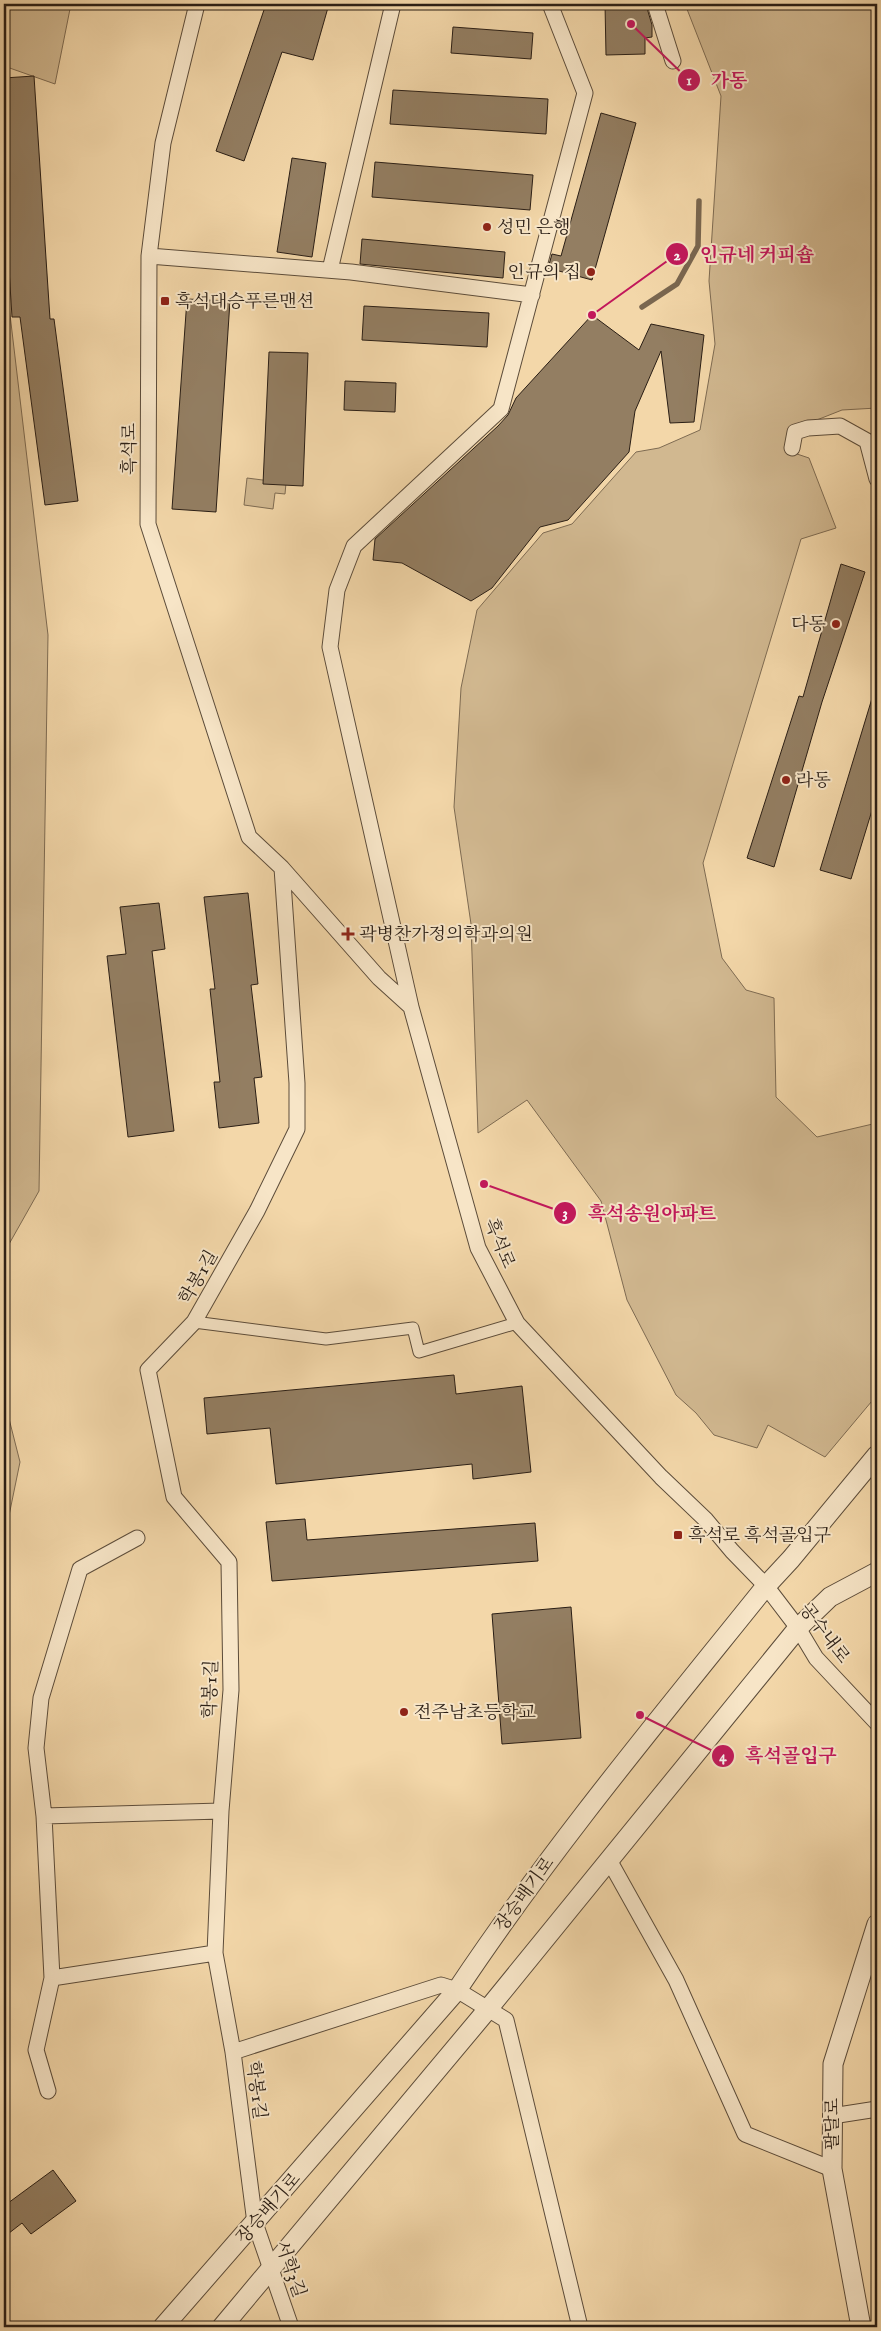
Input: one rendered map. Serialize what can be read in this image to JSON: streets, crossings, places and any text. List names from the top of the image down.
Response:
{
  "streets": {
    "street": [
      "흑석로",
      "학봉1길",
      "공수내로",
      "장승배기로",
      "팔달로",
      "서학3길"
    ]
  },
  "crossings": [
    ["흑석로", "학봉1길"],
    ["흑석로", "공수내로"],
    ["흑석로", "장승배기로"],
    ["학봉1길", "장승배기로"],
    ["학봉1길", "서학3길"],
    ["공수내로", "장승배기로"],
    ["장승배기로", "서학3길"]
  ],
  "places": {
    "other": [
      "가동",
      "성민 은행",
      "인규의 집",
      "인규네 커피숍",
      "다동",
      "라동",
      "흑석송원아파트",
      "전주남초등학교",
      "흑석골입구"
    ],
    "transit": ["흑석대승푸른맨션", "흑석로 흑석골입구"],
    "health": ["곽병찬가정의학과의원"]
  }
}
